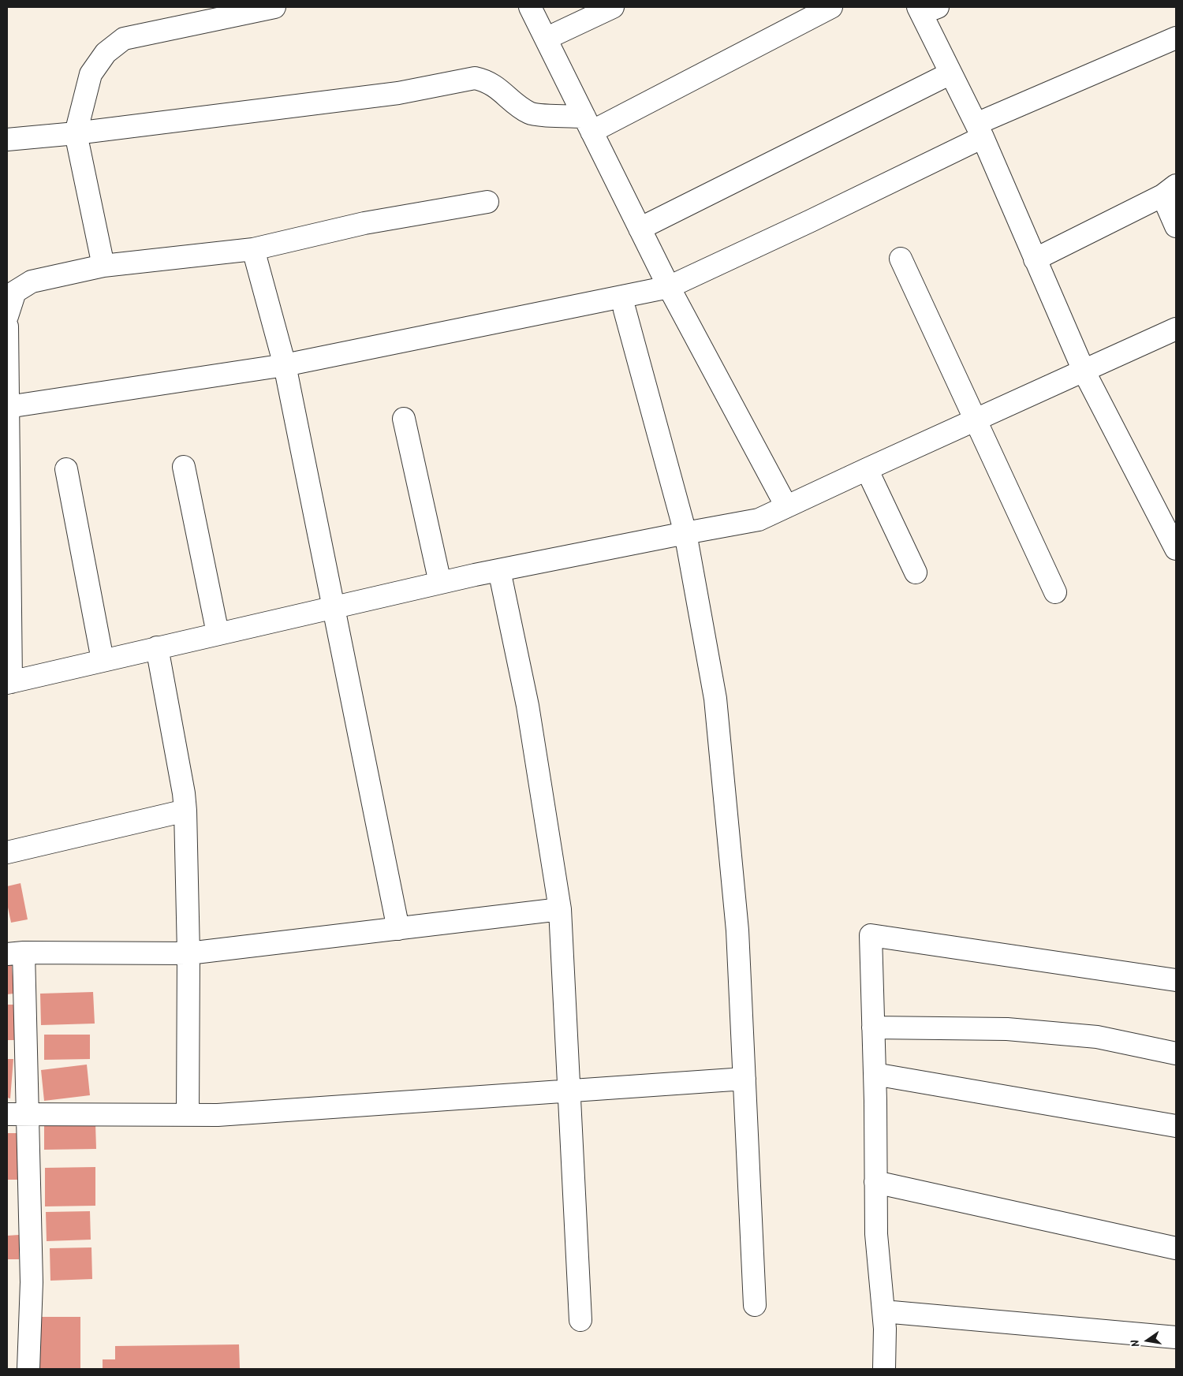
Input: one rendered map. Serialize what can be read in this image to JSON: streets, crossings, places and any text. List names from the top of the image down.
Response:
{
  "north": "left"
}
